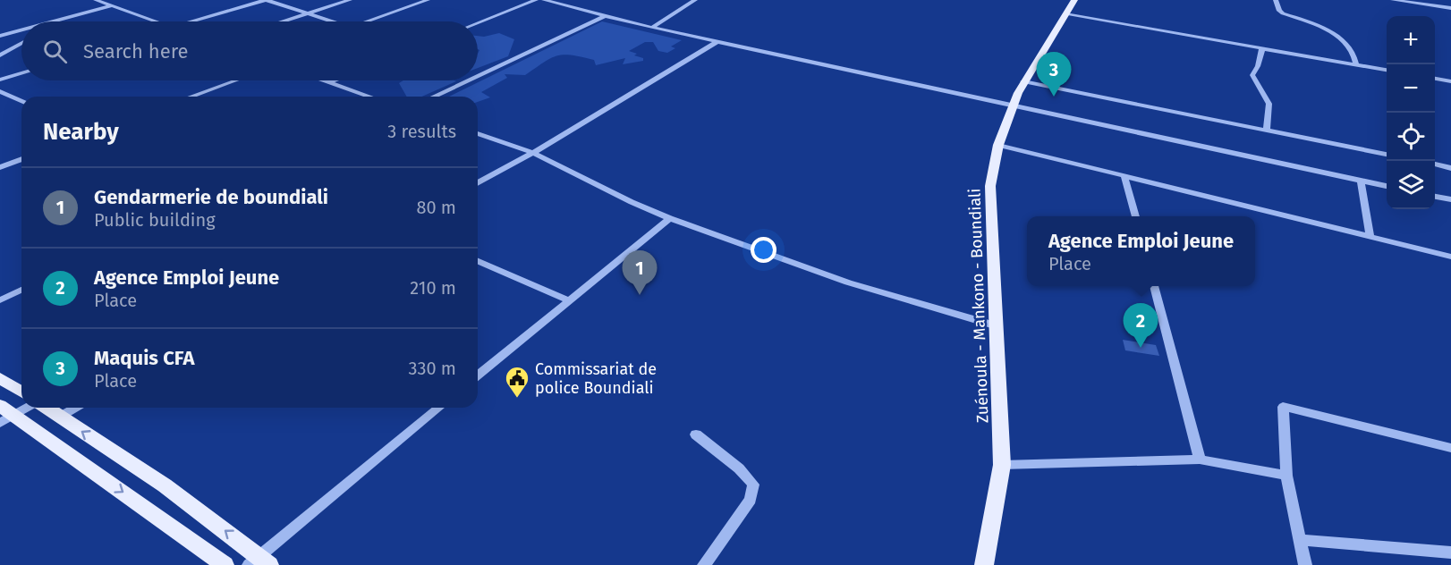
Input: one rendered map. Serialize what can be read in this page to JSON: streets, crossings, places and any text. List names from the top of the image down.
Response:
{
  "streets": {
    "main road": ["Zuénoula - Mankono - Boundiali"]
  },
  "places": {
    "public building": ["Commissariat de police Boundiali"]
  },
  "page": {
    "map_buttons": ["+", "−"],
    "search": "Search here",
    "pins": ["3", "1", "2"],
    "heading": ["Nearby", "3 results"],
    "list": [
      {
        "mark": "1",
        "name": "Gendarmerie de boundiali",
        "note": "Public building",
        "value": "80 m"
      },
      {
        "mark": "2",
        "name": "Agence Emploi Jeune",
        "note": "Place",
        "value": "210 m"
      },
      {
        "mark": "3",
        "name": "Maquis CFA",
        "note": "Place",
        "value": "330 m"
      }
    ],
    "popup": ["Agence Emploi Jeune", "Place"]
  }
}
